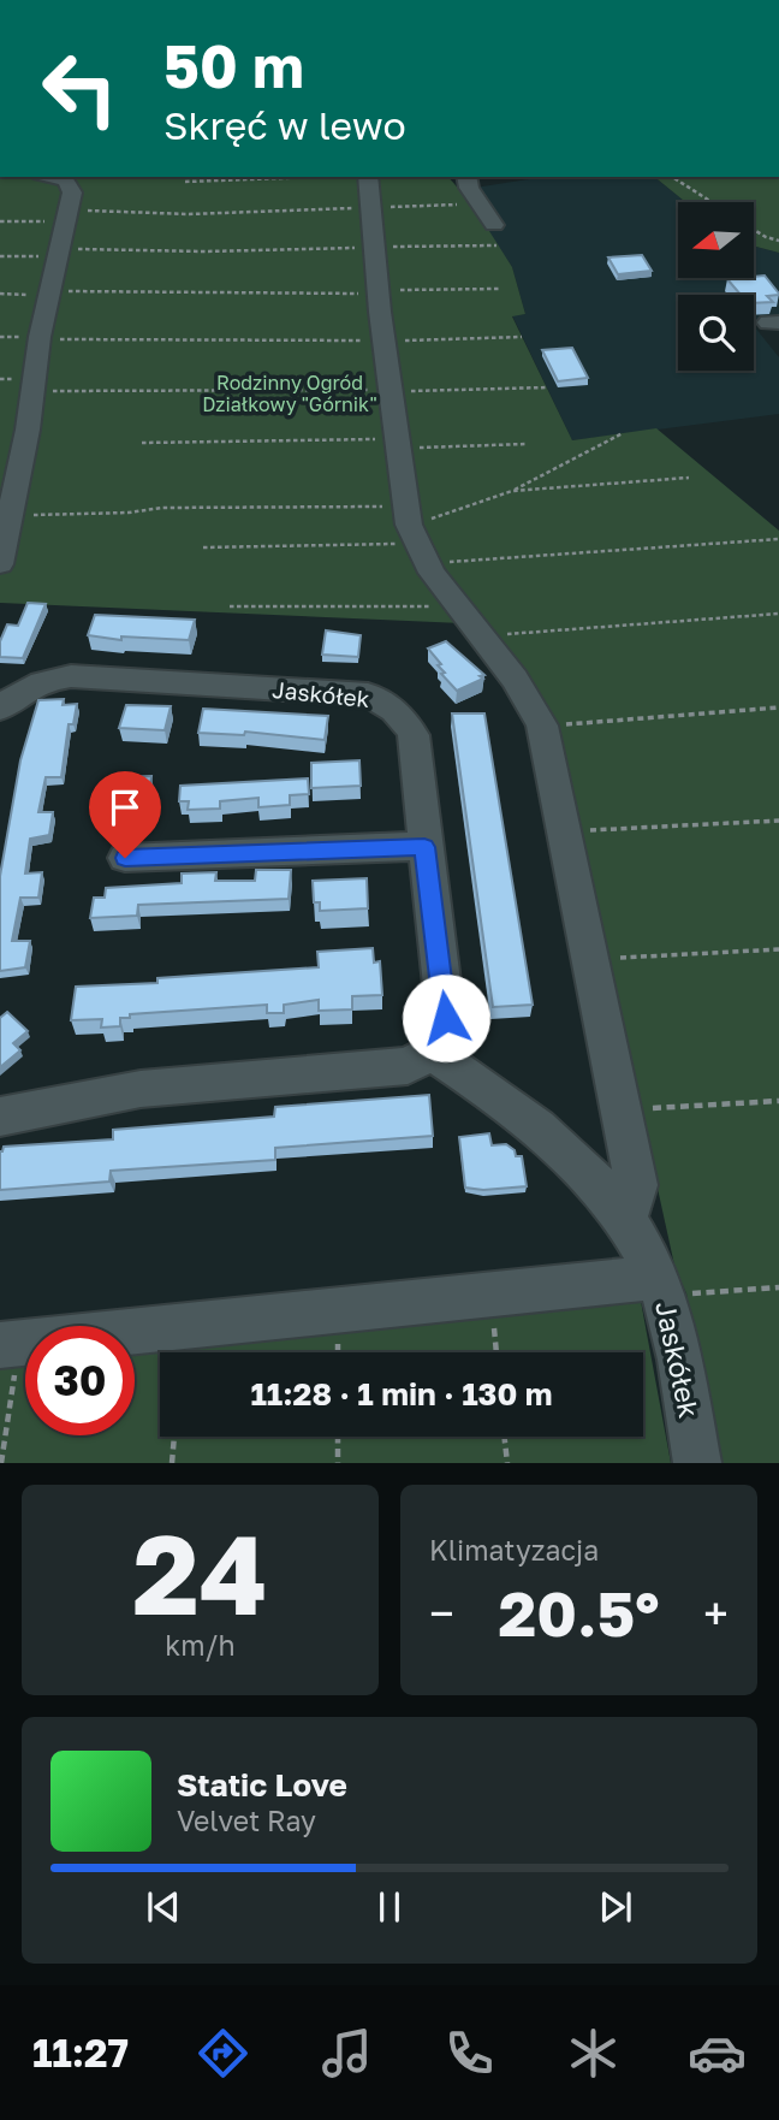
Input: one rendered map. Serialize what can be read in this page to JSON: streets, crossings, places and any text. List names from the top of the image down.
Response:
{
  "streets": {
    "street": ["Jaskółek"]
  },
  "parks": ["Rodzinny Ogród Działkowy \"Górnik\""],
  "north": "left",
  "page": {
    "turn": ["50 m", "Skręć w lewo"],
    "limit": "30",
    "trip": "11:28 · 1 min · 130 m",
    "tile": [
      ["24", "km/h"],
      "Klimatyzacja"
    ],
    "heat": ["−", "20.5°", "+"],
    "song": ["Static Love", "Velvet Ray"],
    "tabs": "11:27"
  }
}
